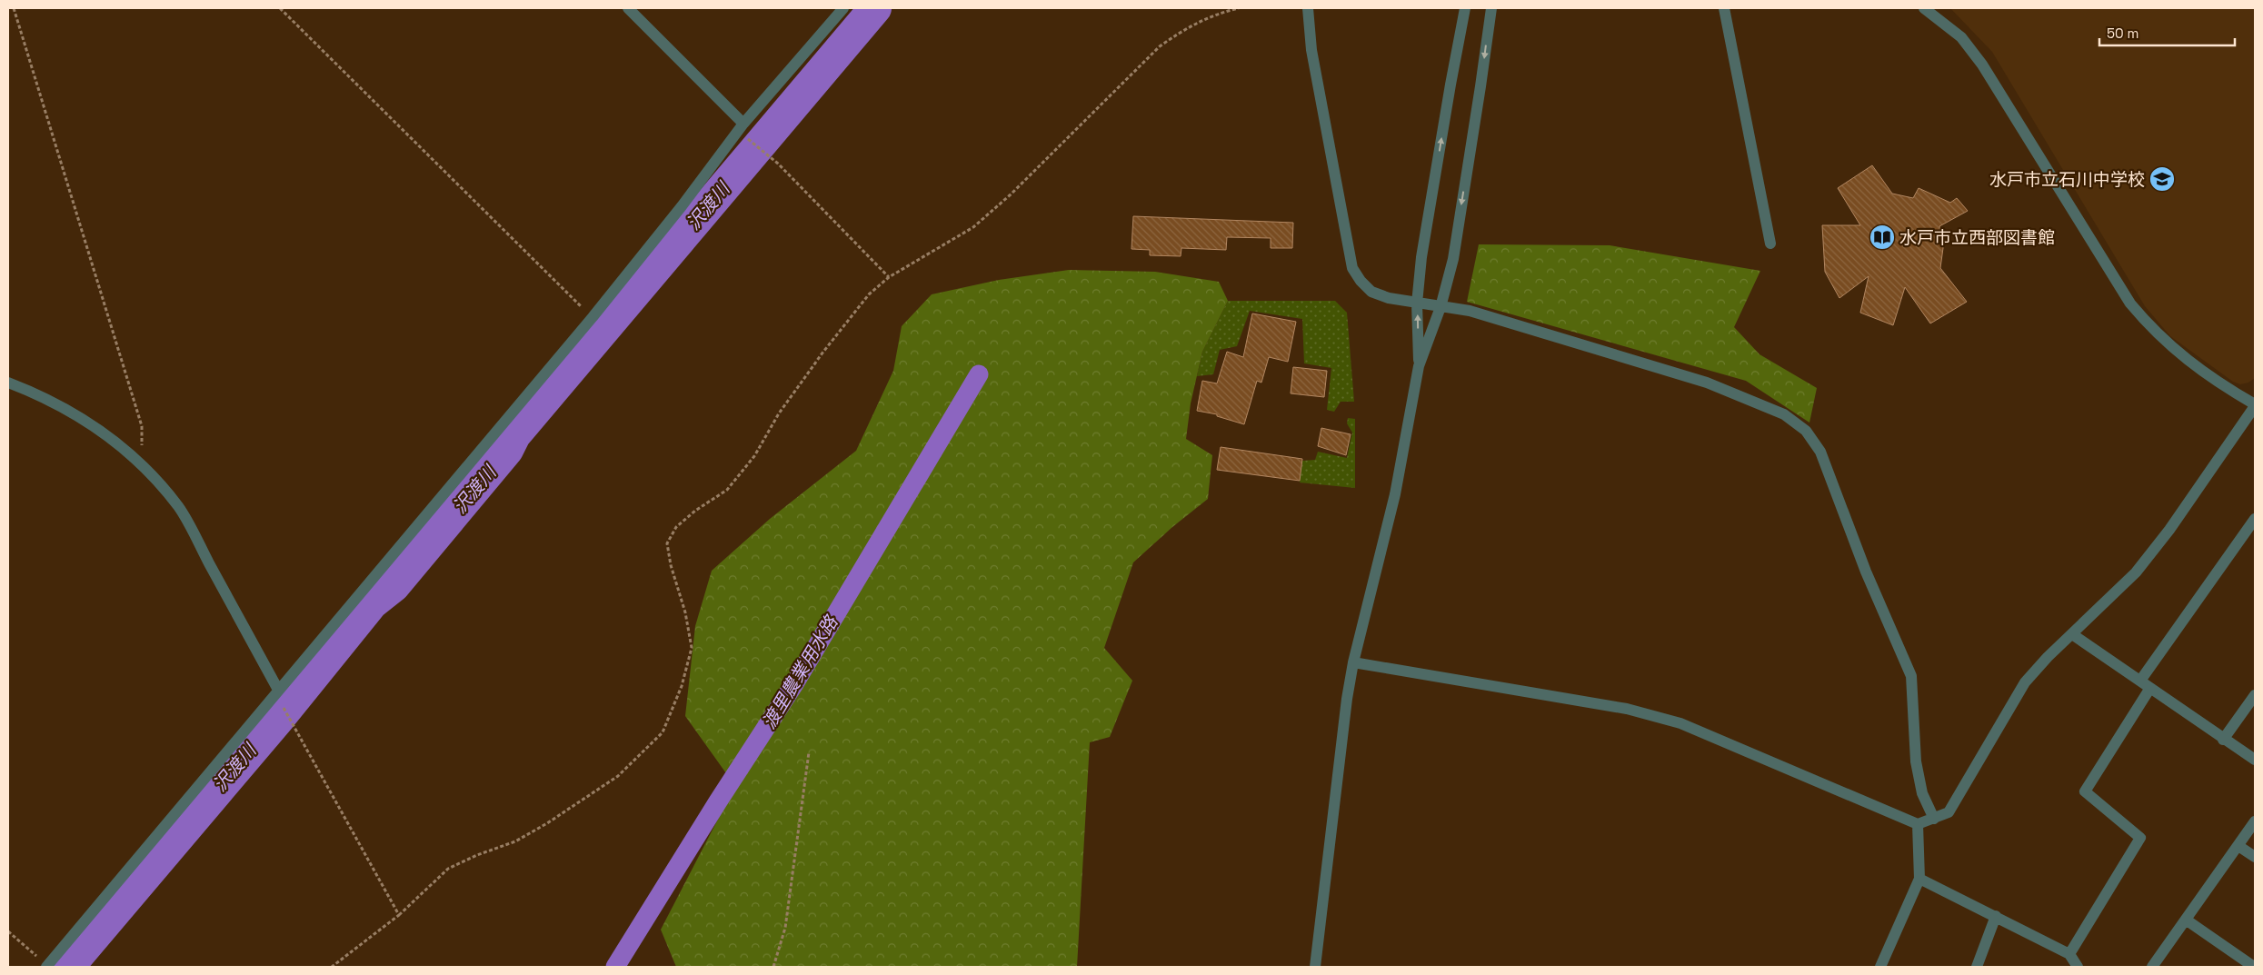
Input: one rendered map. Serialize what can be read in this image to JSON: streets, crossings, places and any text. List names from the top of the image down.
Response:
{
  "water": ["沢渡川", "渡里農業用水路"],
  "places": {
    "school or university": ["水戸市立石川中学校"],
    "library": ["水戸市立西部図書館"]
  },
  "scale_bar": "50 m"
}
